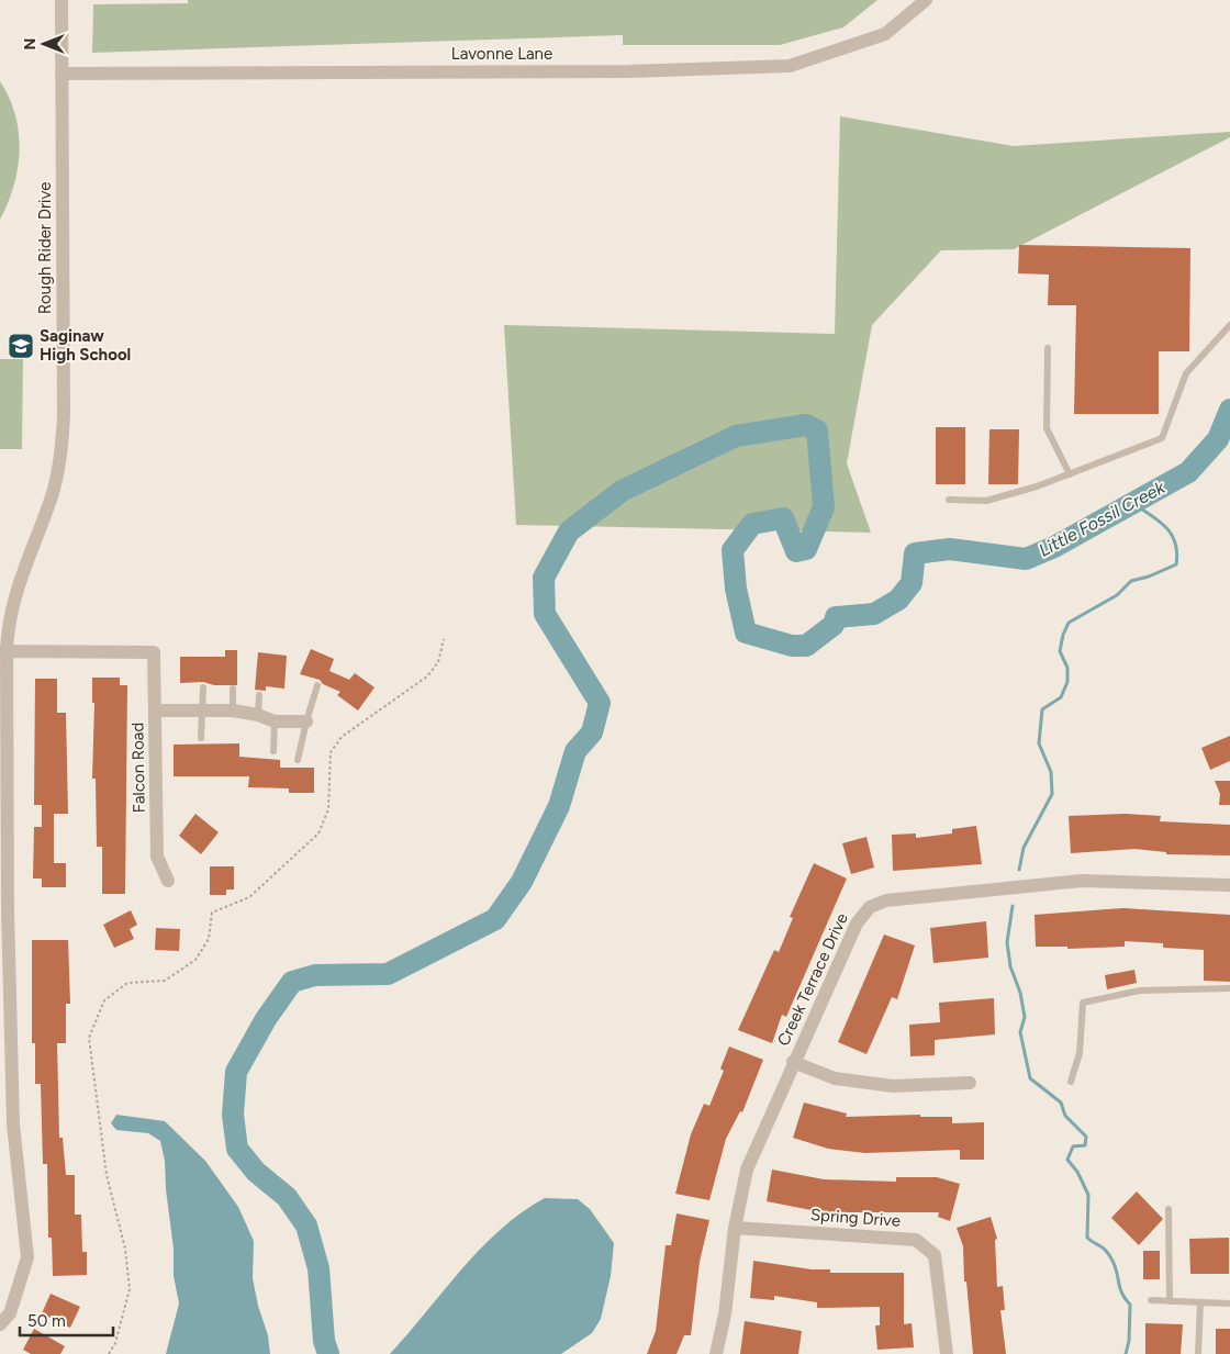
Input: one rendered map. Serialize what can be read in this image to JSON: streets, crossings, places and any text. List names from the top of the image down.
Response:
{
  "streets": {
    "street": [
      "Lavonne Lane",
      "Rough Rider Drive",
      "Falcon Road",
      "Creek Terrace Drive",
      "Spring Drive"
    ]
  },
  "crossings": [
    ["Lavonne Lane", "Rough Rider Drive"],
    ["Rough Rider Drive", "Falcon Road"],
    ["Creek Terrace Drive", "Spring Drive"]
  ],
  "water": ["Little Fossil Creek"],
  "places": {
    "school or university": ["Saginaw High School"]
  },
  "scale_bar": "50 m",
  "north": "left"
}
